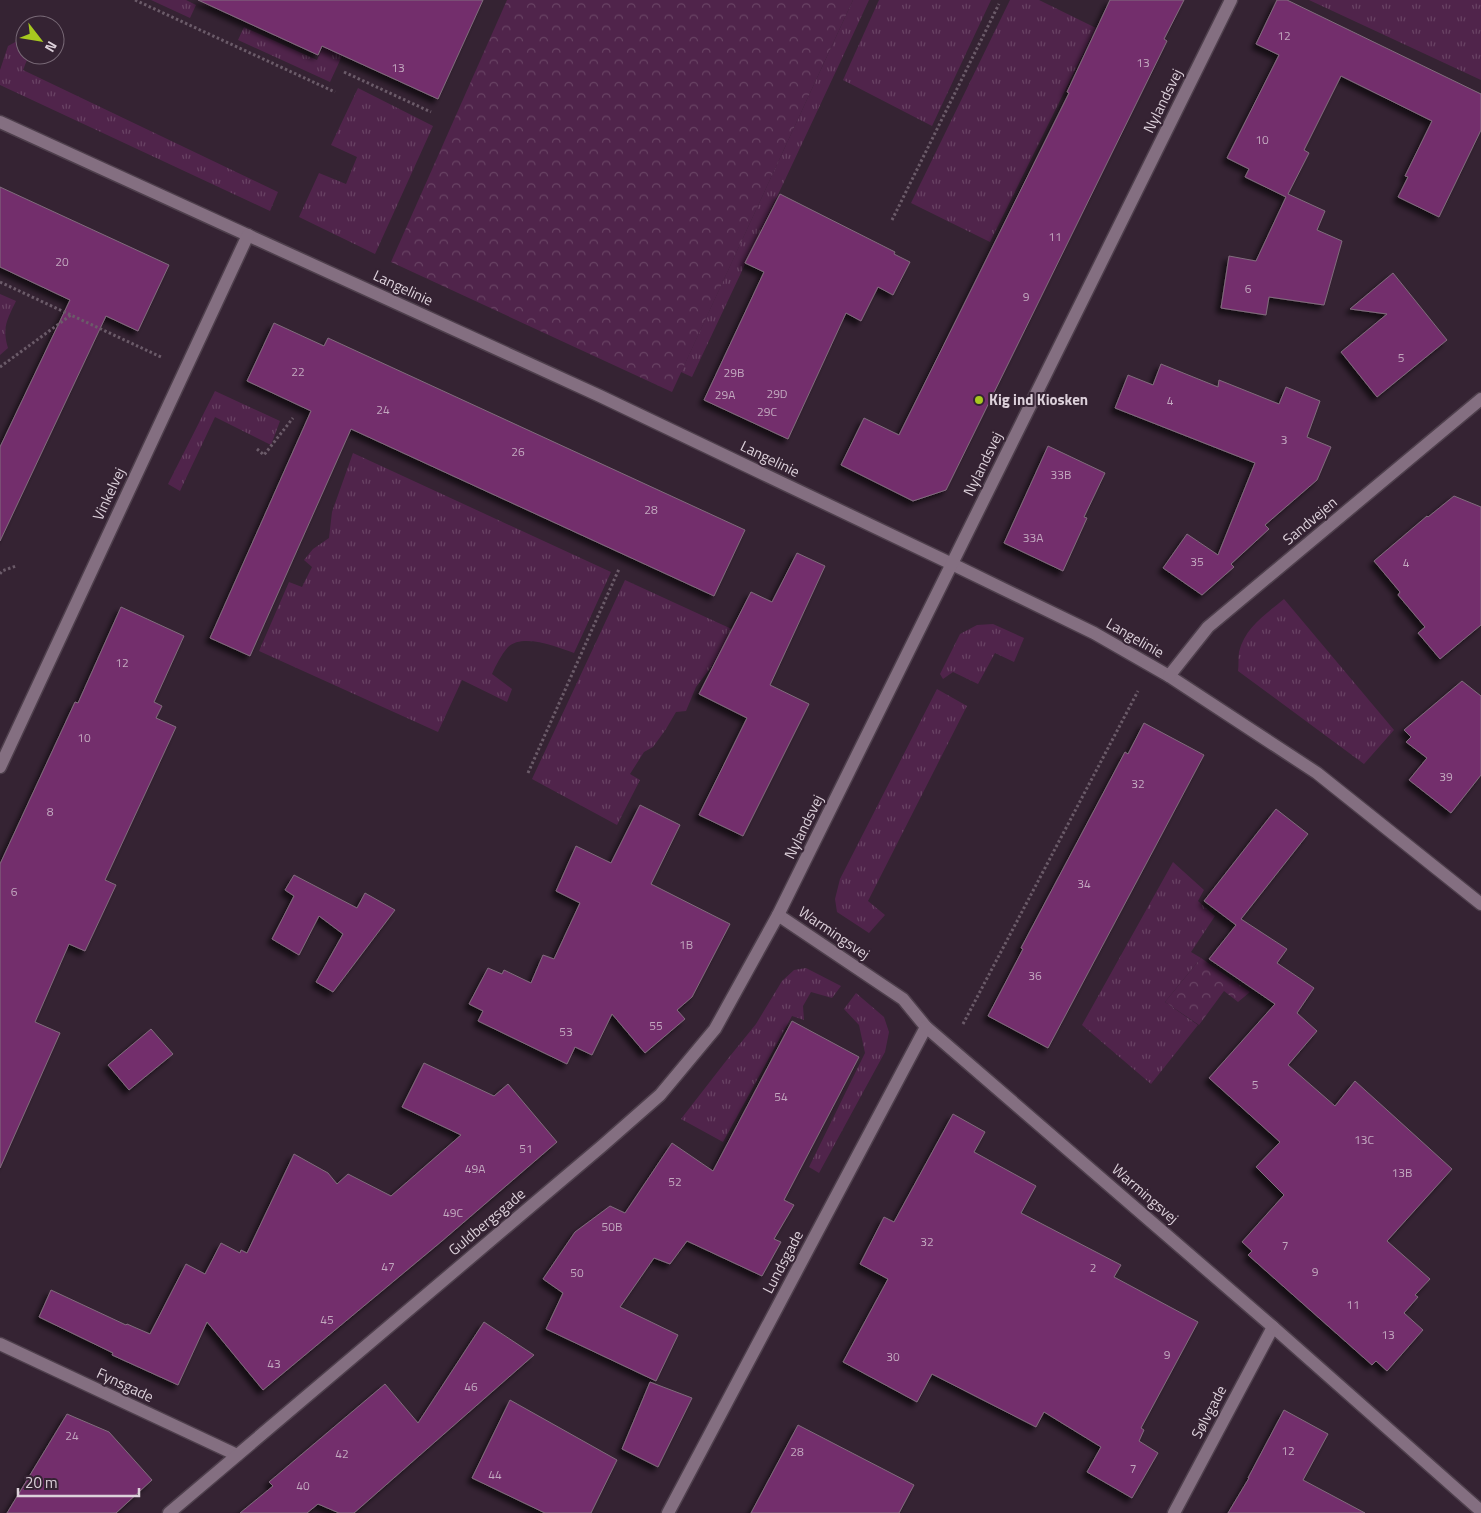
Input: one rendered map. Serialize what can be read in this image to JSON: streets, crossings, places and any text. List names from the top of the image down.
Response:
{
  "streets": {
    "street": [
      "Nylandsvej",
      "Langelinie",
      "Vinkelvej",
      "Sandvejen",
      "Warmingsvej",
      "Guldbergsgade",
      "Lundsgade",
      "Fynsgade",
      "Sølvgade"
    ]
  },
  "crossings": [
    ["Nylandsvej", "Langelinie"],
    ["Nylandsvej", "Warmingsvej"],
    ["Nylandsvej", "Guldbergsgade"],
    ["Langelinie", "Vinkelvej"],
    ["Langelinie", "Sandvejen"],
    ["Warmingsvej", "Guldbergsgade"],
    ["Warmingsvej", "Lundsgade"],
    ["Warmingsvej", "Sølvgade"],
    ["Guldbergsgade", "Fynsgade"]
  ],
  "places": ["Kig ind Kiosken"],
  "house_numbers": [
    "12",
    "13",
    "13",
    "10",
    "11",
    "20",
    "6",
    "9",
    "5",
    "22",
    "29B",
    "29D",
    "29A",
    "4",
    "24",
    "29C",
    "3",
    "26",
    "33B",
    "28",
    "33A",
    "35",
    "4",
    "12",
    "10",
    "39",
    "32",
    "8",
    "34",
    "6",
    "1B",
    "36",
    "55",
    "53",
    "5",
    "54",
    "13C",
    "51",
    "49A",
    "13B",
    "52",
    "49C",
    "50B",
    "32",
    "7",
    "47",
    "2",
    "9",
    "50",
    "11",
    "45",
    "13",
    "9",
    "30",
    "43",
    "46",
    "24",
    "12",
    "28",
    "42",
    "7",
    "44",
    "40"
  ],
  "scale_bar": "20 m",
  "north": "bottom right"
}
